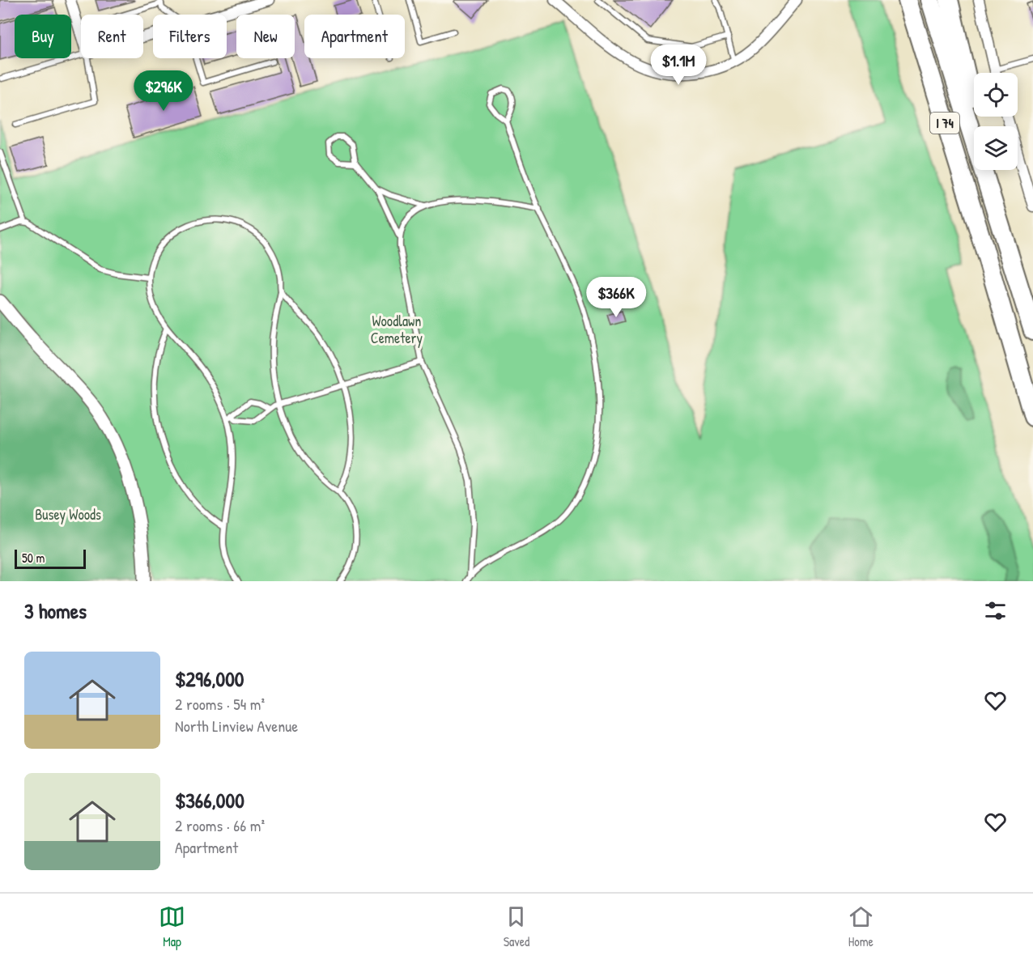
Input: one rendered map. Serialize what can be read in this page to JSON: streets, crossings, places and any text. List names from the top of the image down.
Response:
{
  "streets": {
    "highway": ["I 74"]
  },
  "parks": ["Woodlawn Cemetery", "Busey Woods"],
  "scale_bar": "50 m",
  "page": {
    "chip": [
      "Buy",
      "Rent",
      "Filters",
      "New",
      "Apartment"
    ],
    "price": ["$1.1M", "$296K", "$366K"],
    "scale": "50 m",
    "heading": "3 homes",
    "list": [
      {
        "name": "$296,000",
        "note": "2 rooms · 54 m² · North Linview Avenue"
      },
      {
        "name": "$366,000",
        "note": "2 rooms · 66 m² · Apartment"
      }
    ],
    "tabs": ["Map", "Saved", "Home"]
  }
}
